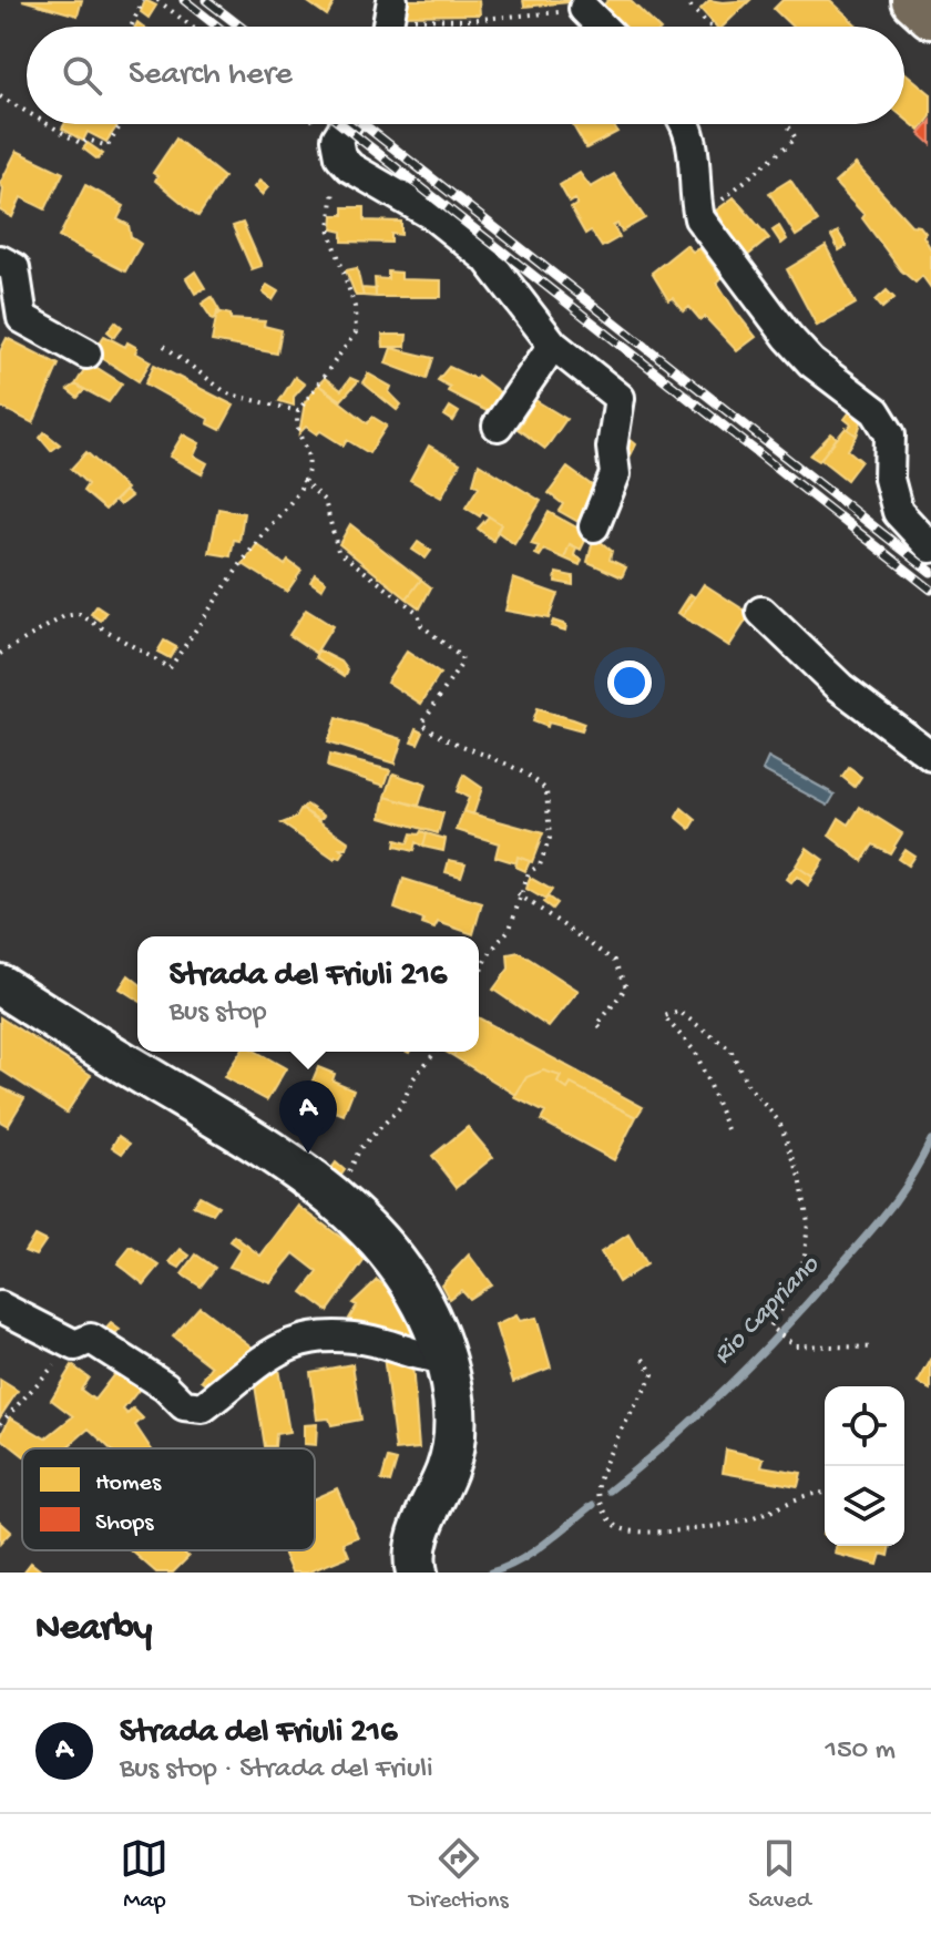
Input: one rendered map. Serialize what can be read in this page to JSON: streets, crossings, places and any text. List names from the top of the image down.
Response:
{
  "water": ["Rio Capriano"],
  "legend": ["Homes", "Shops"],
  "page": {
    "search": "Search here",
    "popup": ["Strada del Friuli 216", "Bus stop"],
    "pins": "A",
    "heading": "Nearby",
    "list": [
      {
        "mark": "A",
        "name": "Strada del Friuli 216",
        "note": "Bus stop · Strada del Friuli",
        "value": "150 m"
      }
    ],
    "nav": ["Map", "Directions", "Saved"]
  }
}
